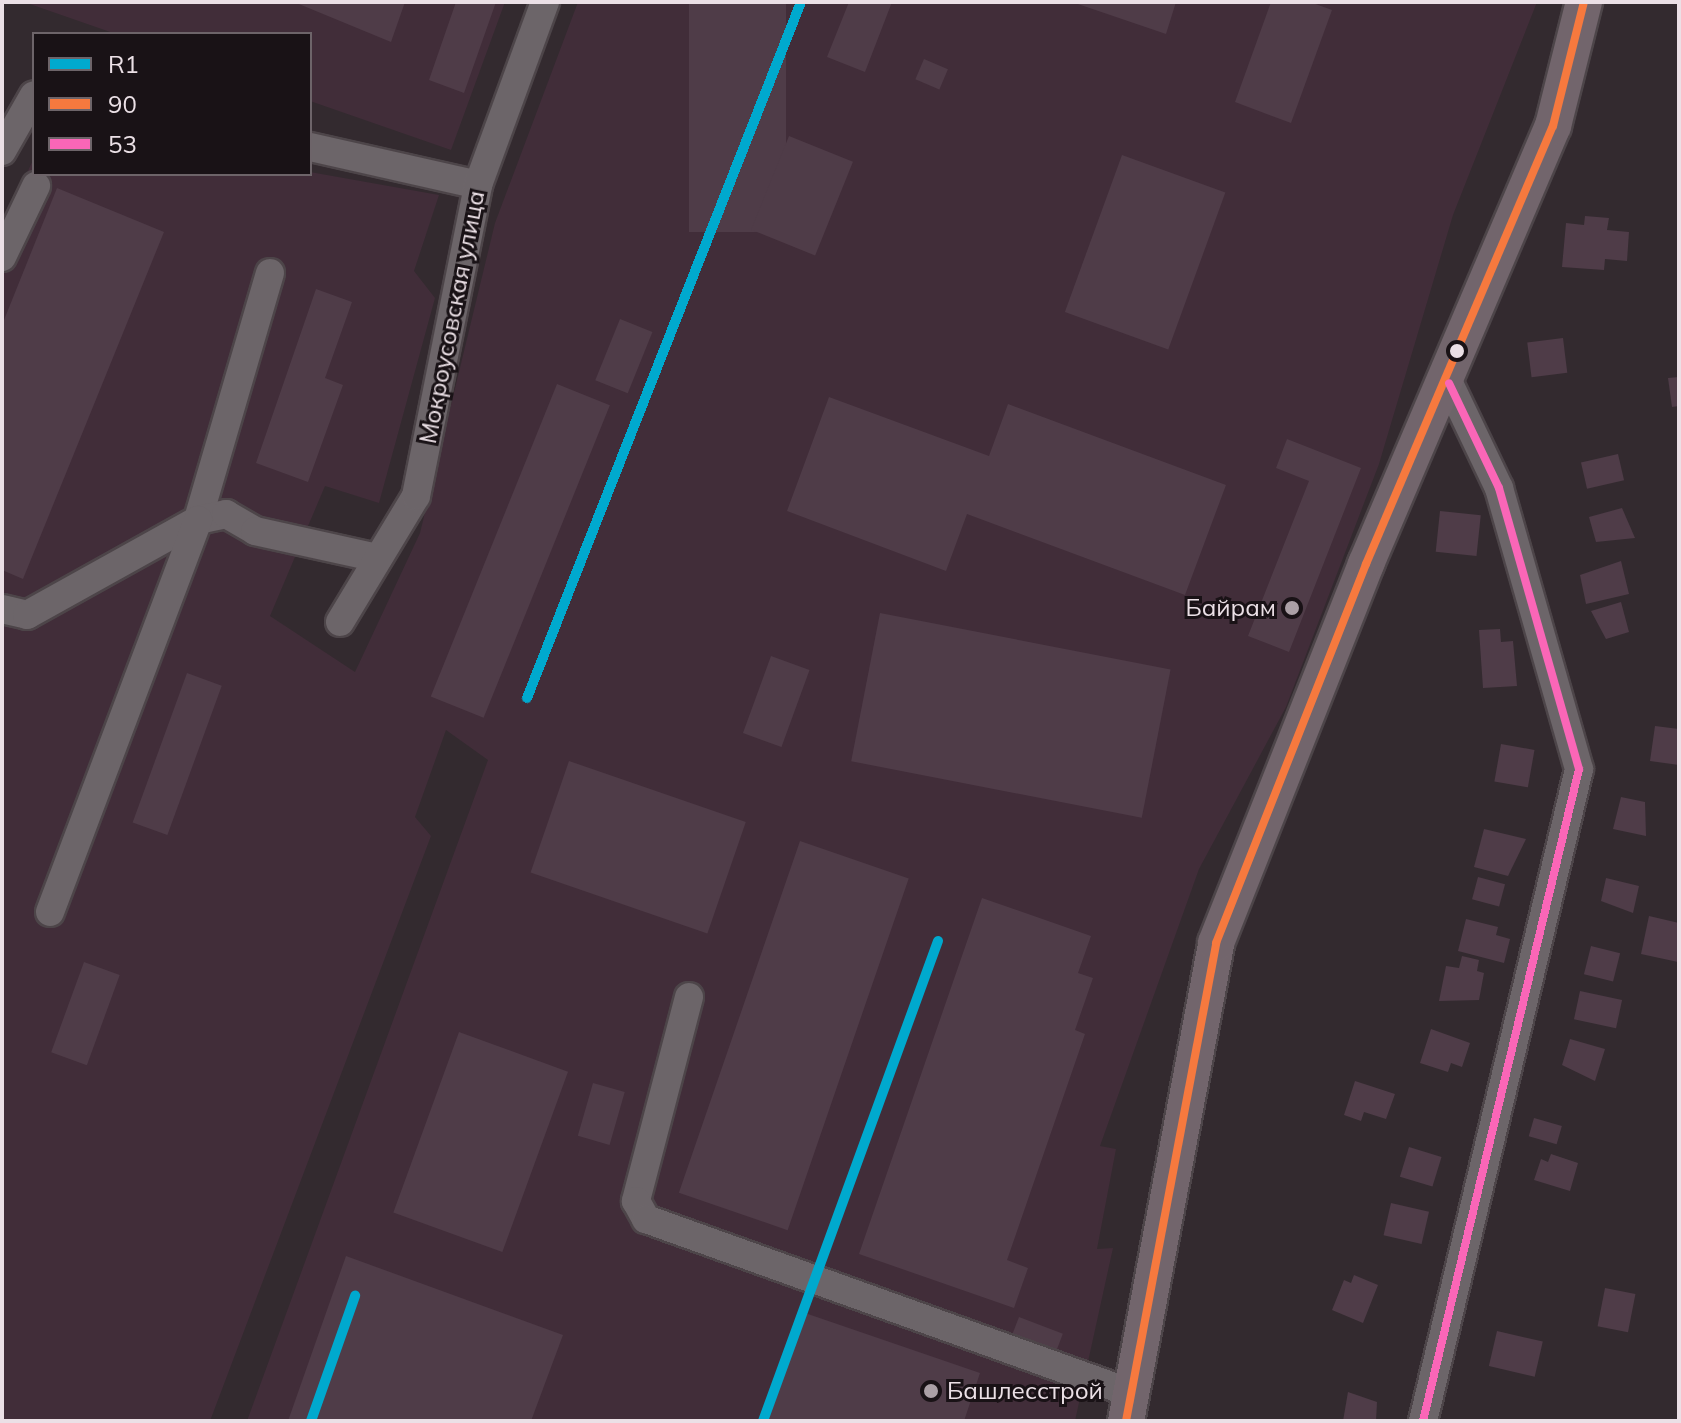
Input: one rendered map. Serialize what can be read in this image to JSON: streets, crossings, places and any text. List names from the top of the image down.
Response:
{
  "streets": {
    "street": ["Мокроусовская улица"]
  },
  "places": ["Байрам", "Башлесстрой"],
  "lines": ["transit line R1", "transit line 90", "transit line 53"],
  "legend": ["R1", "90", "53"]
}
